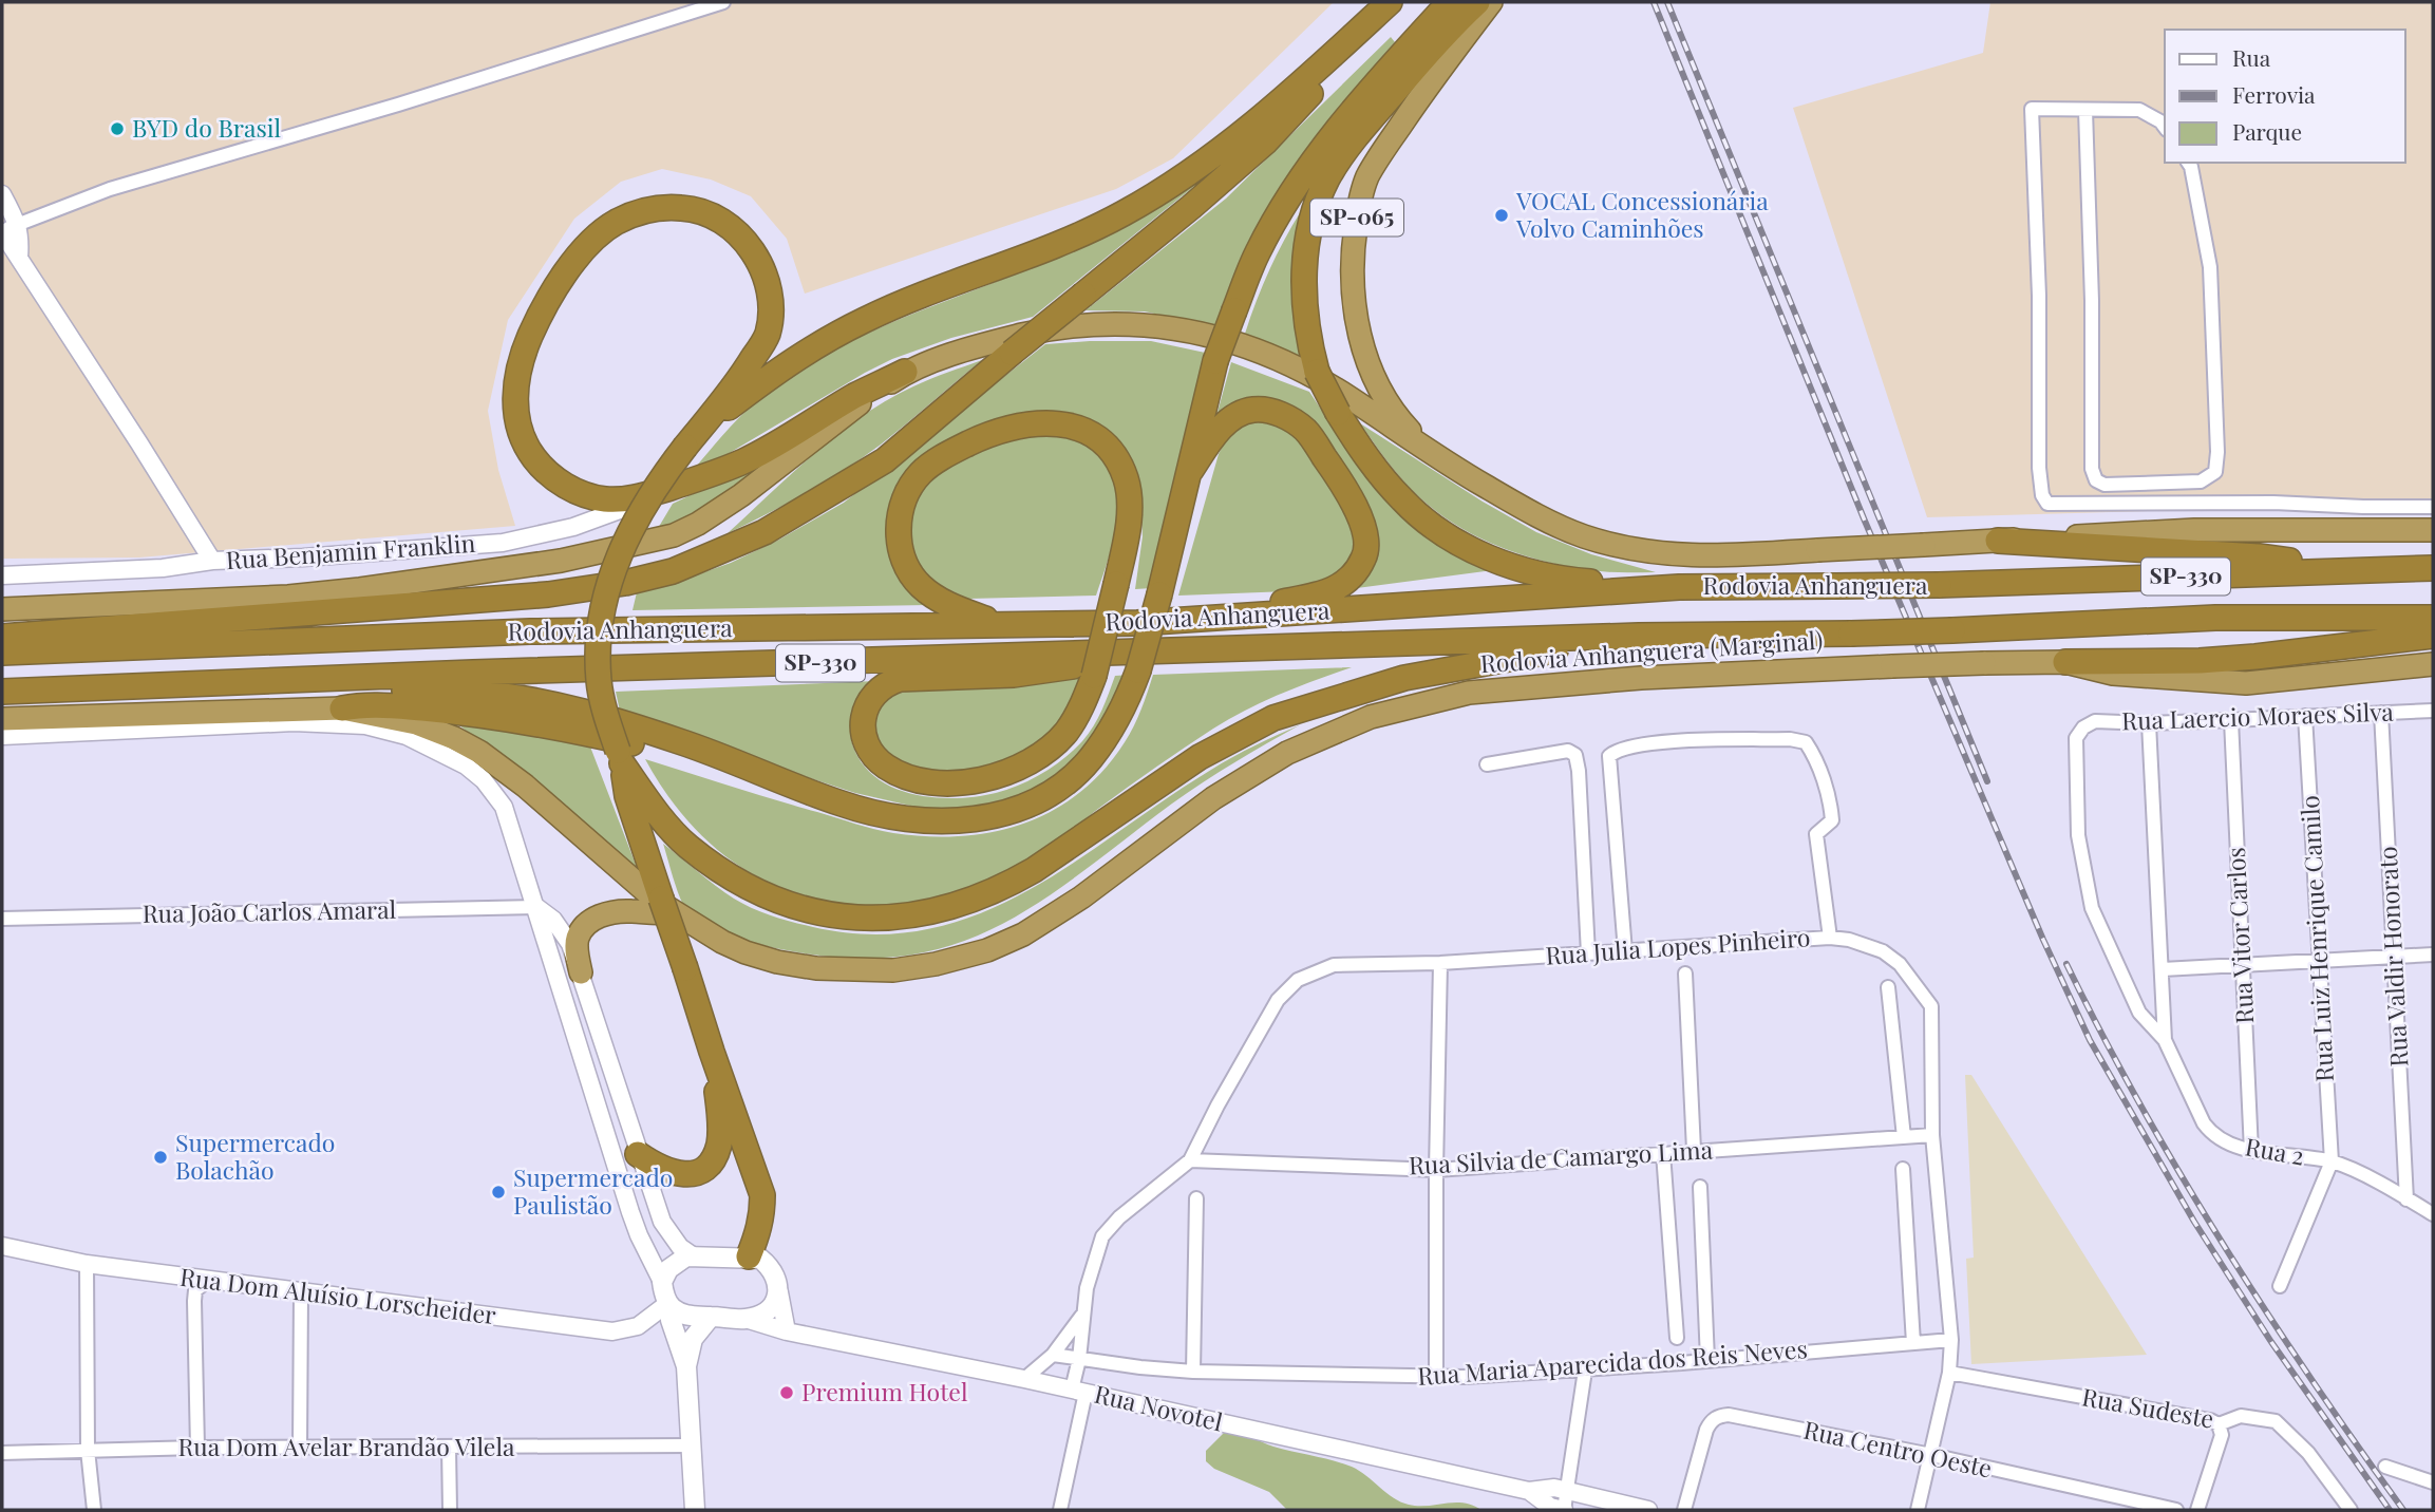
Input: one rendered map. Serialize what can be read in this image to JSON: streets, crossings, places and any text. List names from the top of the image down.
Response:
{
  "streets": {
    "highway": [
      "SP-065",
      "SP-330",
      "Rodovia Anhanguera",
      "Rodovia Anhanguera (Marginal)"
    ],
    "street": [
      "Rua Benjamin Franklin",
      "Rua Laercio Moraes Silva",
      "Rua João Carlos Amaral",
      "Rua Vitor Carlos",
      "Rua Luiz Henrique Camilo",
      "Rua Julia Lopes Pinheiro",
      "Rua Valdir Honorato",
      "Rua 2",
      "Rua Silvia de Camargo Lima",
      "Rua Dom Aluísio Lorscheider",
      "Rua Maria Aparecida dos Reis Neves",
      "Rua Novotel",
      "Rua Sudeste",
      "Rua Dom Avelar Brandão Vilela",
      "Rua Centro Oeste"
    ]
  },
  "crossings": [
    ["Rua Laercio Moraes Silva", "Rua Vitor Carlos"],
    ["Rua Laercio Moraes Silva", "Rua Luiz Henrique Camilo"],
    ["Rua Laercio Moraes Silva", "Rua Valdir Honorato"],
    ["Rua Laercio Moraes Silva", "Rua 2"],
    ["Rua Vitor Carlos", "Rua 2"],
    ["Rua Luiz Henrique Camilo", "Rua 2"],
    ["Rua Julia Lopes Pinheiro", "Rua Silvia de Camargo Lima"],
    ["Rua Julia Lopes Pinheiro", "Rua Maria Aparecida dos Reis Neves"],
    ["Rua Julia Lopes Pinheiro", "Rua Novotel"],
    ["Rua Julia Lopes Pinheiro", "Rua Sudeste"],
    ["Rua Julia Lopes Pinheiro", "Rua Centro Oeste"],
    ["Rua Valdir Honorato", "Rua 2"]
  ],
  "places": [
    "BYD do Brasil",
    "VOCAL Concessionária Volvo Caminhões",
    "Supermercado Bolachão",
    "Supermercado Paulistão",
    "Premium Hotel"
  ],
  "legend": ["Rua", "Ferrovia", "Parque"]
}
